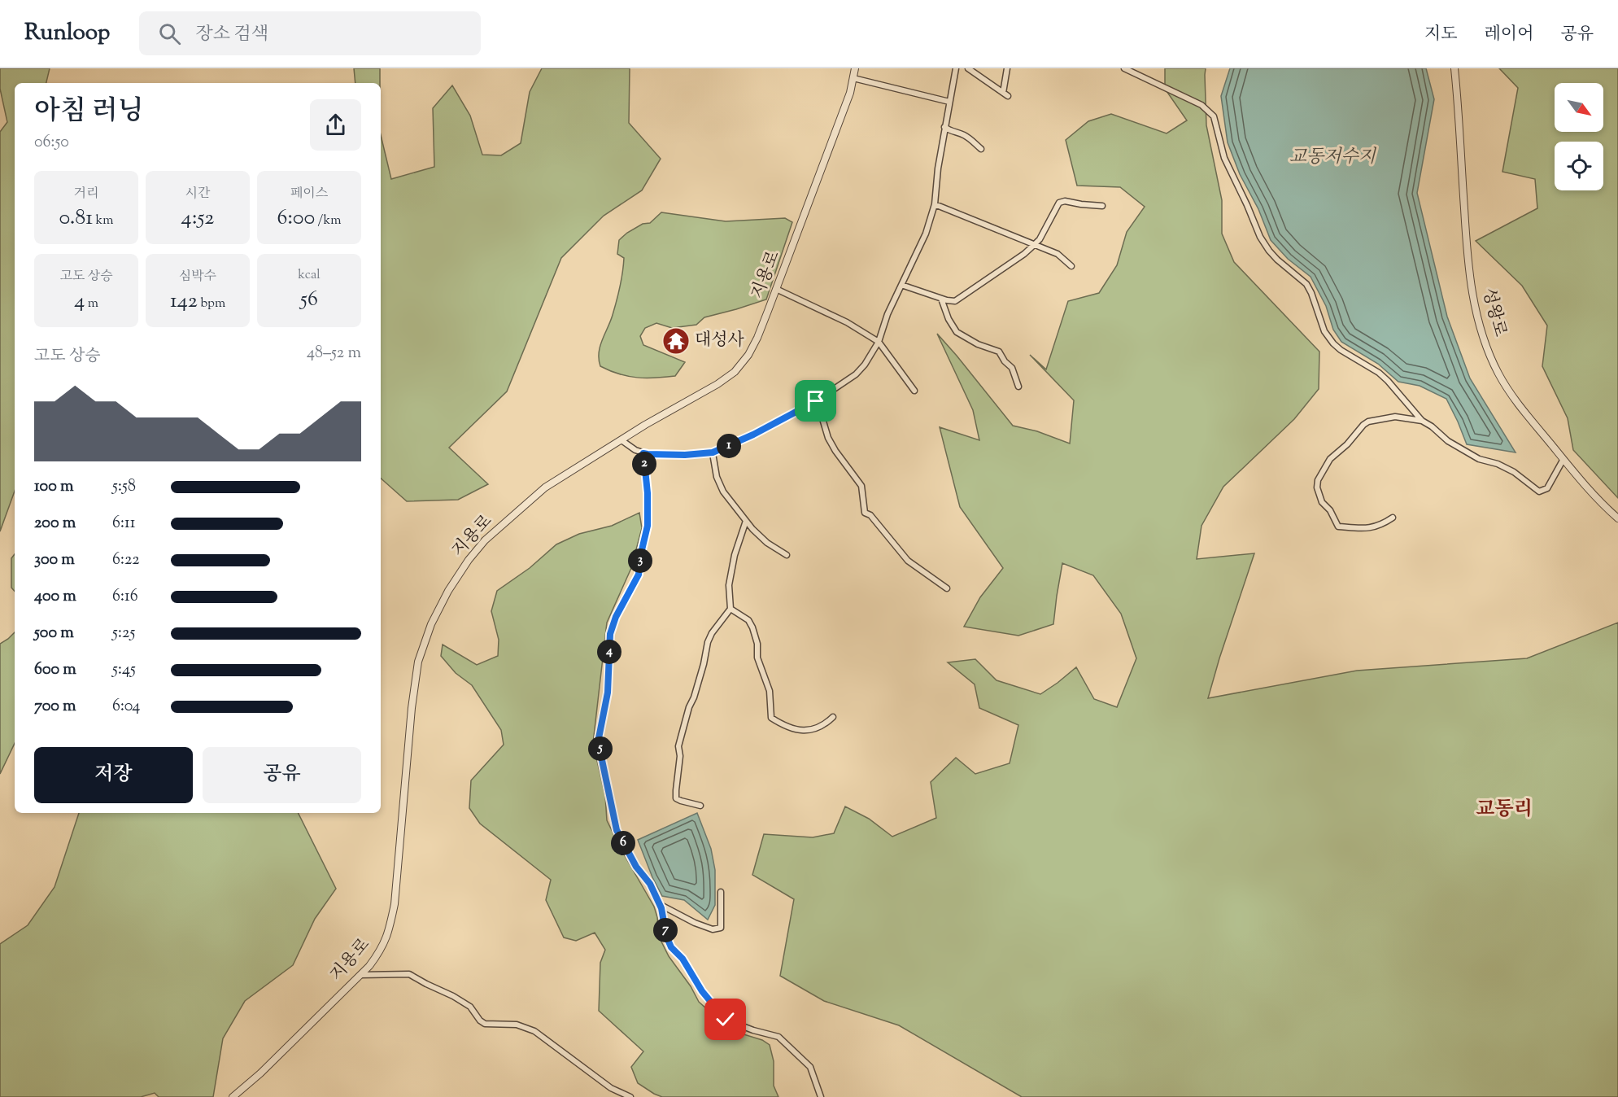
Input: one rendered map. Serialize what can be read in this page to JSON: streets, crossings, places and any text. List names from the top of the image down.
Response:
{
  "streets": {
    "street": ["지용로", "성왕로"]
  },
  "districts": ["교동리"],
  "water": ["교동저수지"],
  "places": {
    "temple": ["대성사"]
  },
  "north": "bottom right",
  "page": {
    "header": "Runloop",
    "search": "장소 검색",
    "nav": ["지도", "레이어", "공유"],
    "heading": ["아침 러닝", "06:50"],
    "stats": [
      ["거리", "0.81 km"],
      ["시간", "4:52"],
      ["페이스", "6:00 /km"],
      ["고도 상승", "4 m"],
      ["심박수", "142 bpm"],
      ["kcal", "56"]
    ],
    "chart": ["고도 상승", "48–52 m"],
    "pins": [
      "1",
      "2",
      "3",
      "4",
      "5",
      "6",
      "7"
    ],
    "list": [
      {
        "name": "100 m",
        "note": "5:58"
      },
      {
        "name": "200 m",
        "note": "6:11"
      },
      {
        "name": "300 m",
        "note": "6:22"
      },
      {
        "name": "400 m",
        "note": "6:16"
      },
      {
        "name": "500 m",
        "note": "5:25"
      },
      {
        "name": "600 m",
        "note": "5:45"
      },
      {
        "name": "700 m",
        "note": "6:04"
      }
    ],
    "buttons": ["저장", "공유"]
  }
}
